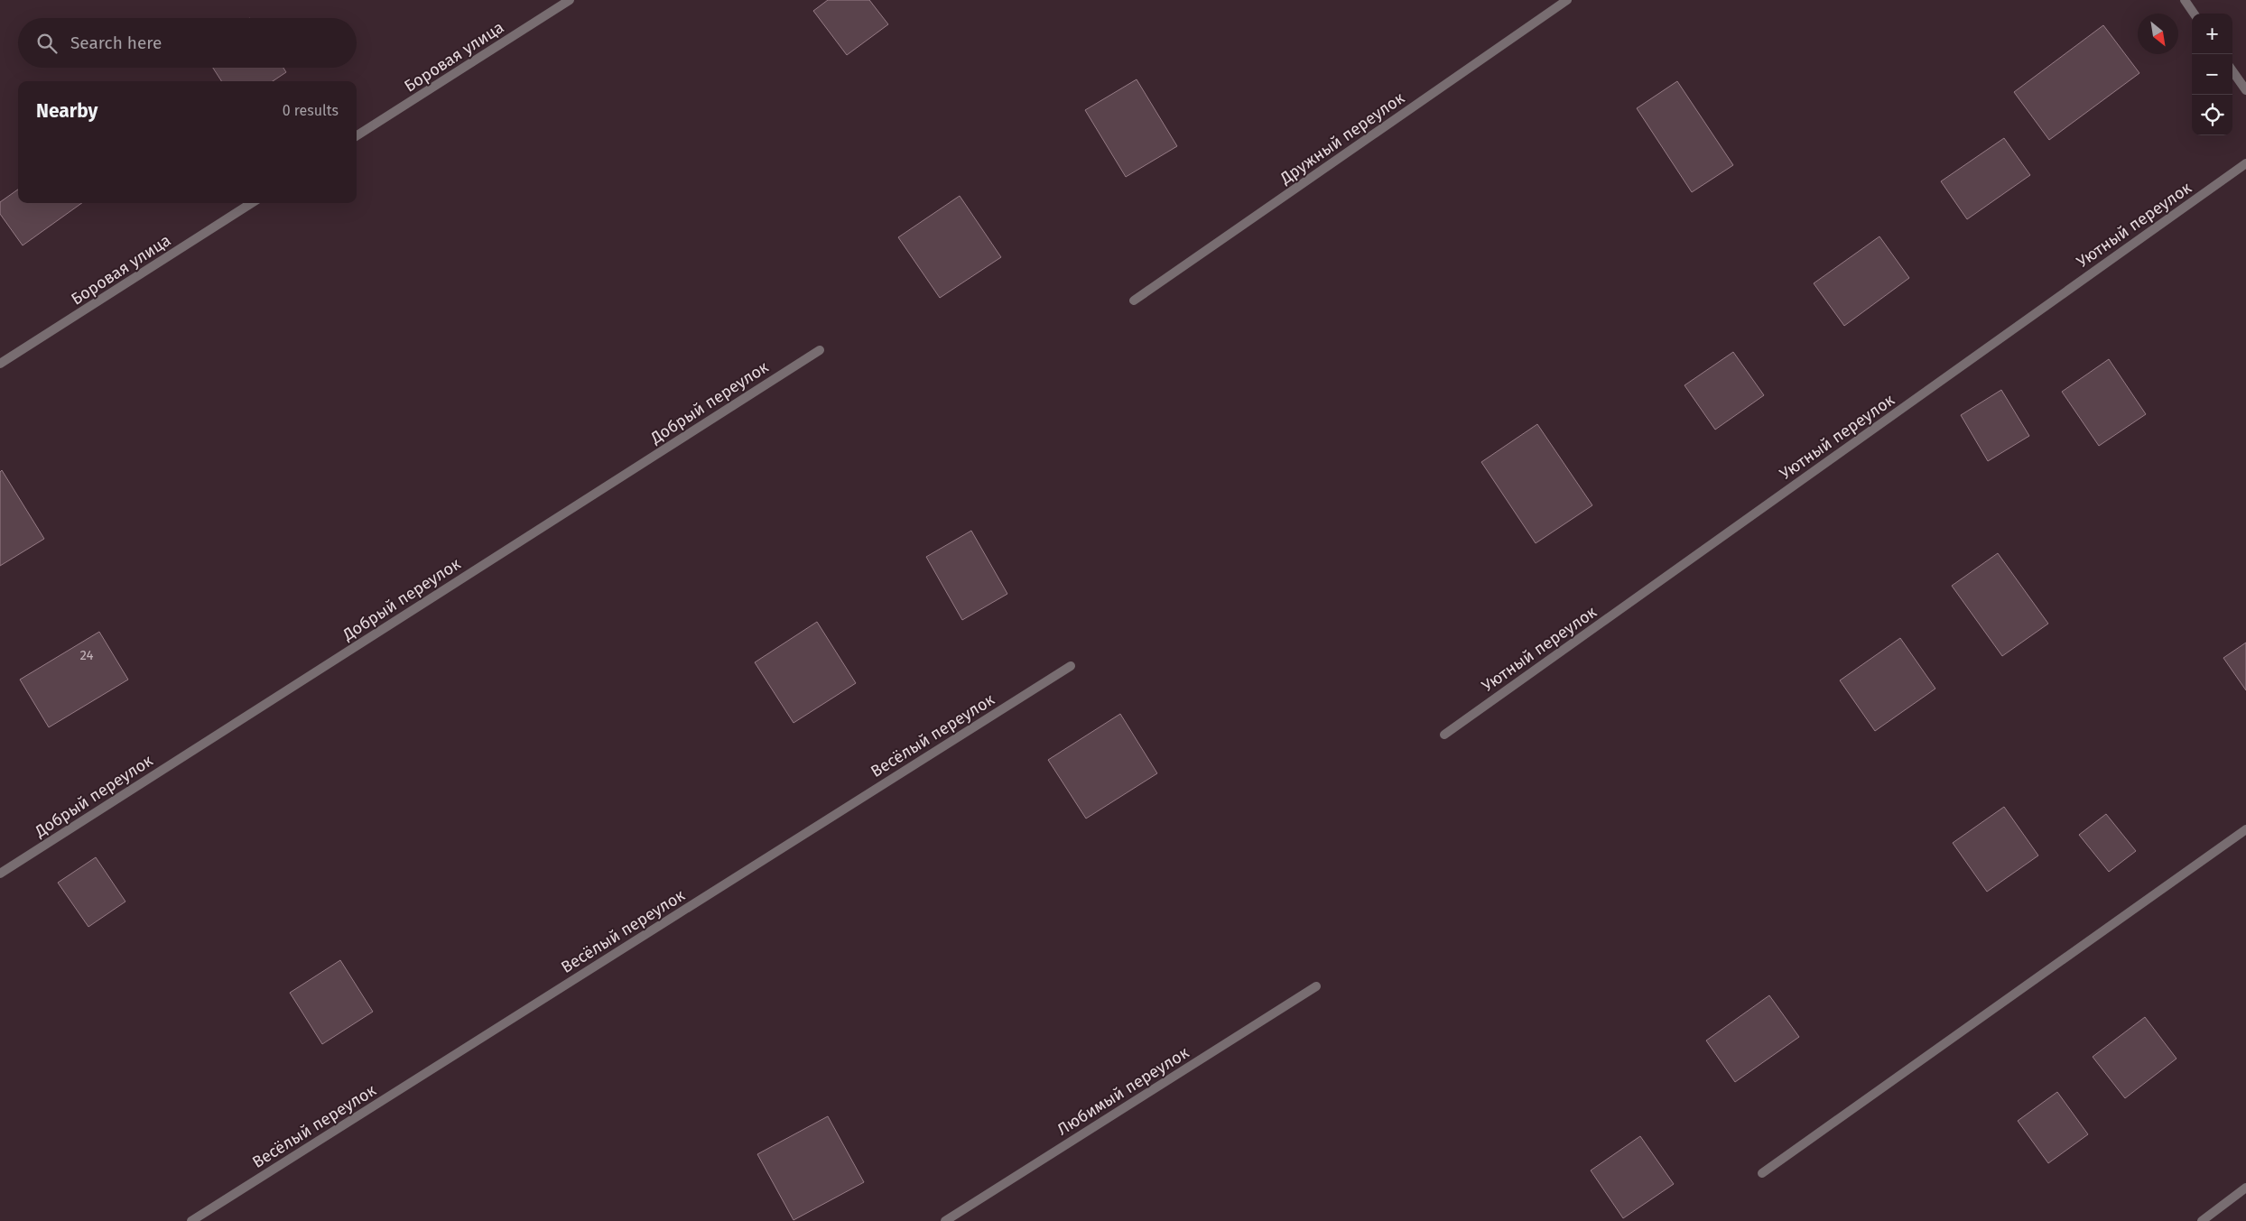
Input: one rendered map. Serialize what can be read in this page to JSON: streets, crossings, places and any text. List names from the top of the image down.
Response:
{
  "streets": {
    "street": [
      "Боровая улица",
      "Дружный переулок",
      "Уютный переулок",
      "Добрый переулок",
      "Весёлый переулок",
      "Любимый переулок"
    ]
  },
  "house_numbers": ["24"],
  "north": "bottom right",
  "page": {
    "map_buttons": ["+", "−"],
    "search": "Search here",
    "heading": ["Nearby", "0 results"]
  }
}
